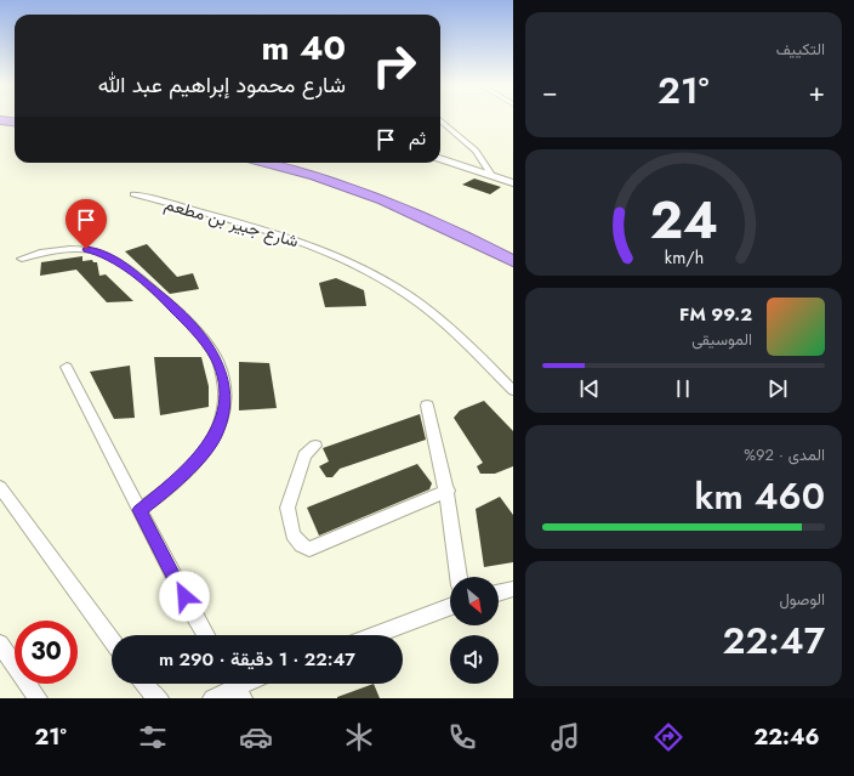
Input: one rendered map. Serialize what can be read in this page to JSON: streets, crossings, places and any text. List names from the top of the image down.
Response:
{
  "streets": {
    "street": ["شارع جبير بن مطعم"]
  },
  "north": "bottom right",
  "page": {
    "tile": [
      "التكييف",
      ["المدى · 92%", "460 km"],
      ["الوصول", "22:47"]
    ],
    "turn": ["40 m", "شارع محمود إبراهيم عبد الله"],
    "heat": ["−", "21°", "+"],
    "then": "ثم",
    "song": ["99.2 FM", "الموسيقى"],
    "limit": "30",
    "trip": "22:47 · 1 دقيقة · 290 m",
    "tabs": ["22:46", "21°"],
    "gauge": ["24", "km/h"]
  }
}
